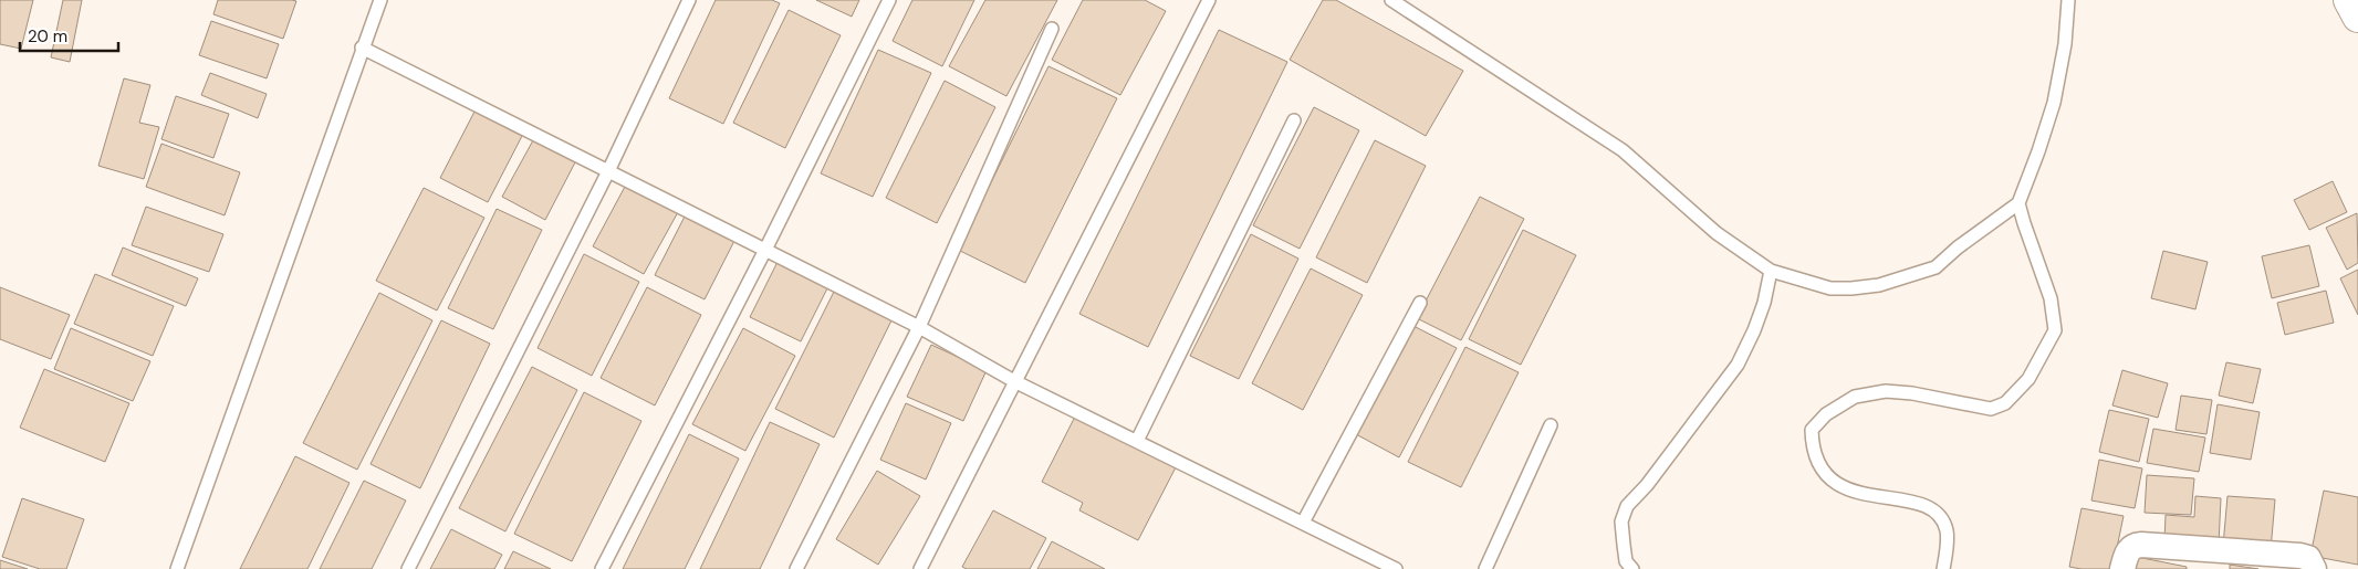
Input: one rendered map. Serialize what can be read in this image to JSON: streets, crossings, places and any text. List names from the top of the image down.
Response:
{
  "scale_bar": "20 m"
}
